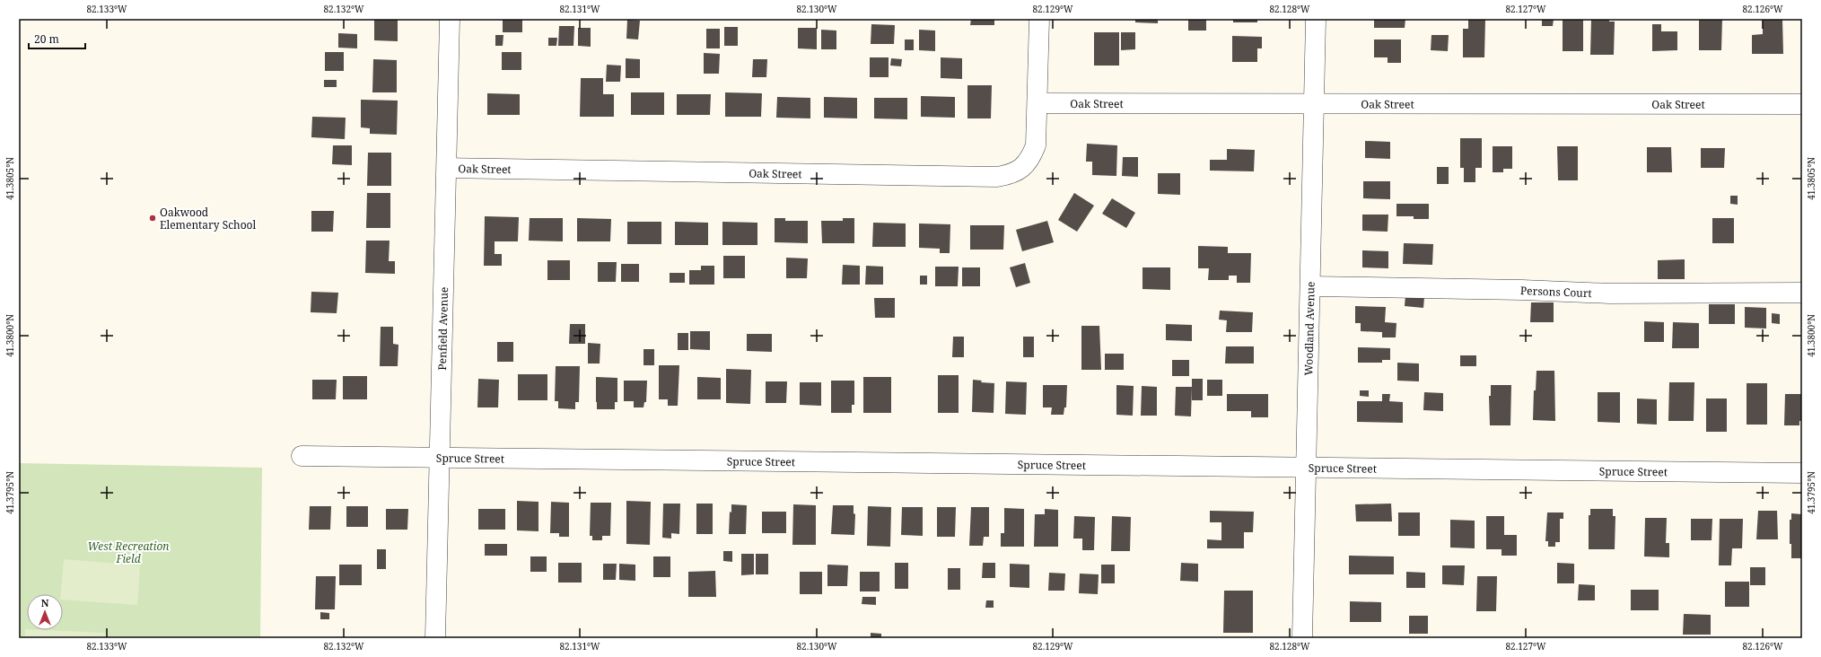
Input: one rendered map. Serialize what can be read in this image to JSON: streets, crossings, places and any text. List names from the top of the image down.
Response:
{
  "streets": {
    "street": [
      "Oak Street",
      "Persons Court",
      "Penfield Avenue",
      "Woodland Avenue",
      "Spruce Street"
    ]
  },
  "crossings": [
    ["Oak Street", "Penfield Avenue"],
    ["Oak Street", "Woodland Avenue"],
    ["Persons Court", "Woodland Avenue"],
    ["Penfield Avenue", "Spruce Street"],
    ["Woodland Avenue", "Spruce Street"]
  ],
  "parks": ["West Recreation Field"],
  "places": ["Oakwood Elementary School"],
  "scale_bar": "20 m",
  "north": "top",
  "coordinates": [
    "82.133°W",
    "82.132°W",
    "82.131°W",
    "82.130°W",
    "82.129°W",
    "82.128°W",
    "82.127°W",
    "82.126°W",
    "41.3805°N",
    "41.3800°N",
    "41.3795°N"
  ]
}
